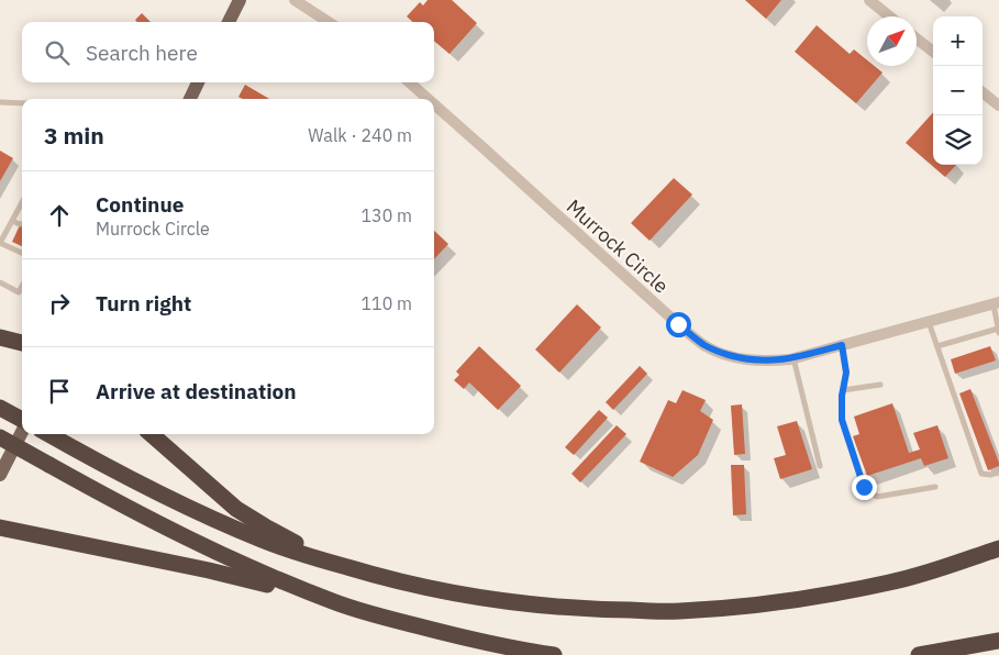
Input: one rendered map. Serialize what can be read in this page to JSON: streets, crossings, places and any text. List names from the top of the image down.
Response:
{
  "streets": {
    "street": ["Murrock Circle"]
  },
  "north": "top right",
  "page": {
    "map_buttons": ["+", "−"],
    "search": "Search here",
    "heading": ["3 min", "Walk · 240 m"],
    "list": [
      ["Continue", "Murrock Circle", "130 m"],
      ["Turn right", "110 m"],
      "Arrive at destination"
    ]
  }
}
